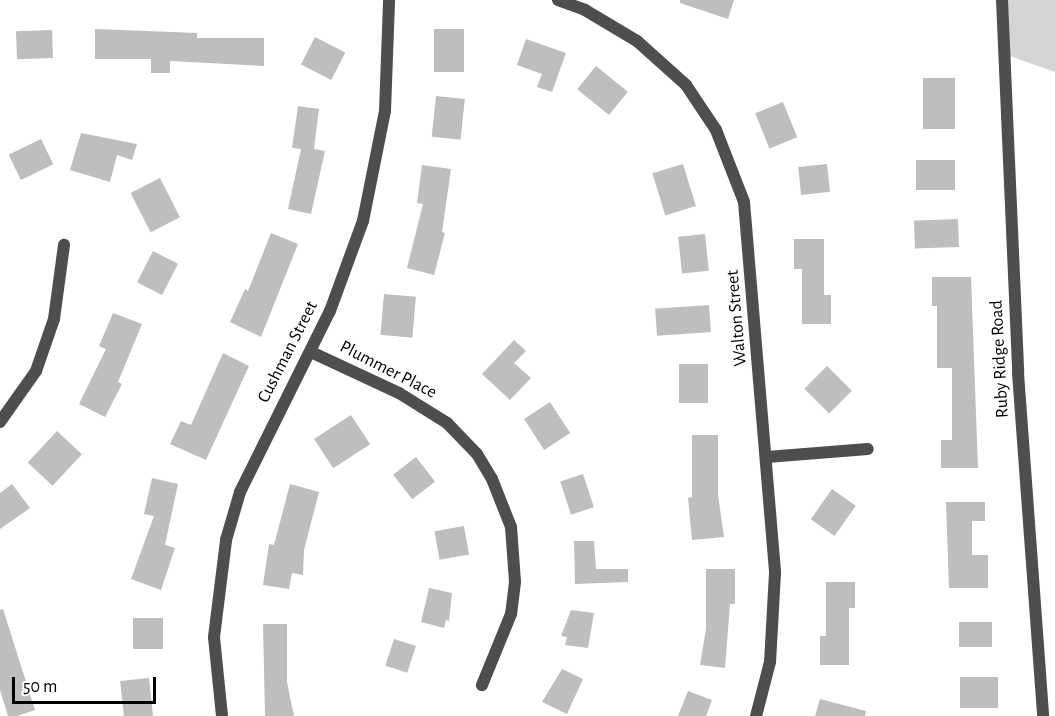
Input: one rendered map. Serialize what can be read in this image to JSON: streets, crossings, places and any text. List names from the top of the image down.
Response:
{
  "streets": {
    "street": [
      "Walton Street",
      "Cushman Street",
      "Ruby Ridge Road",
      "Plummer Place"
    ]
  },
  "crossings": [
    ["Cushman Street", "Plummer Place"]
  ],
  "scale_bar": "50 m"
}
